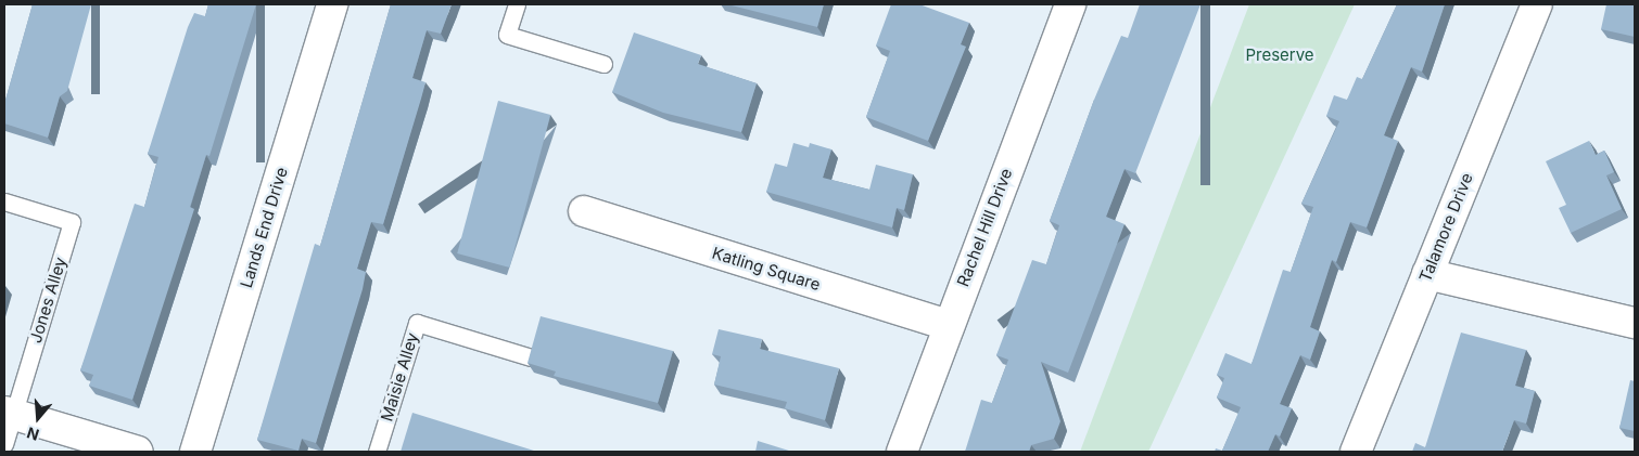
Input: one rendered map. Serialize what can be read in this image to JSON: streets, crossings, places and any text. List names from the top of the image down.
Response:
{
  "streets": {
    "street": [
      "Lands End Drive",
      "Rachel Hill Drive",
      "Talamore Drive",
      "Katling Square"
    ],
    "lane": ["Jones Alley", "Maisie Alley"]
  },
  "crossings": [
    ["Rachel Hill Drive", "Katling Square"]
  ],
  "parks": ["Preserve"],
  "north": "bottom"
}
